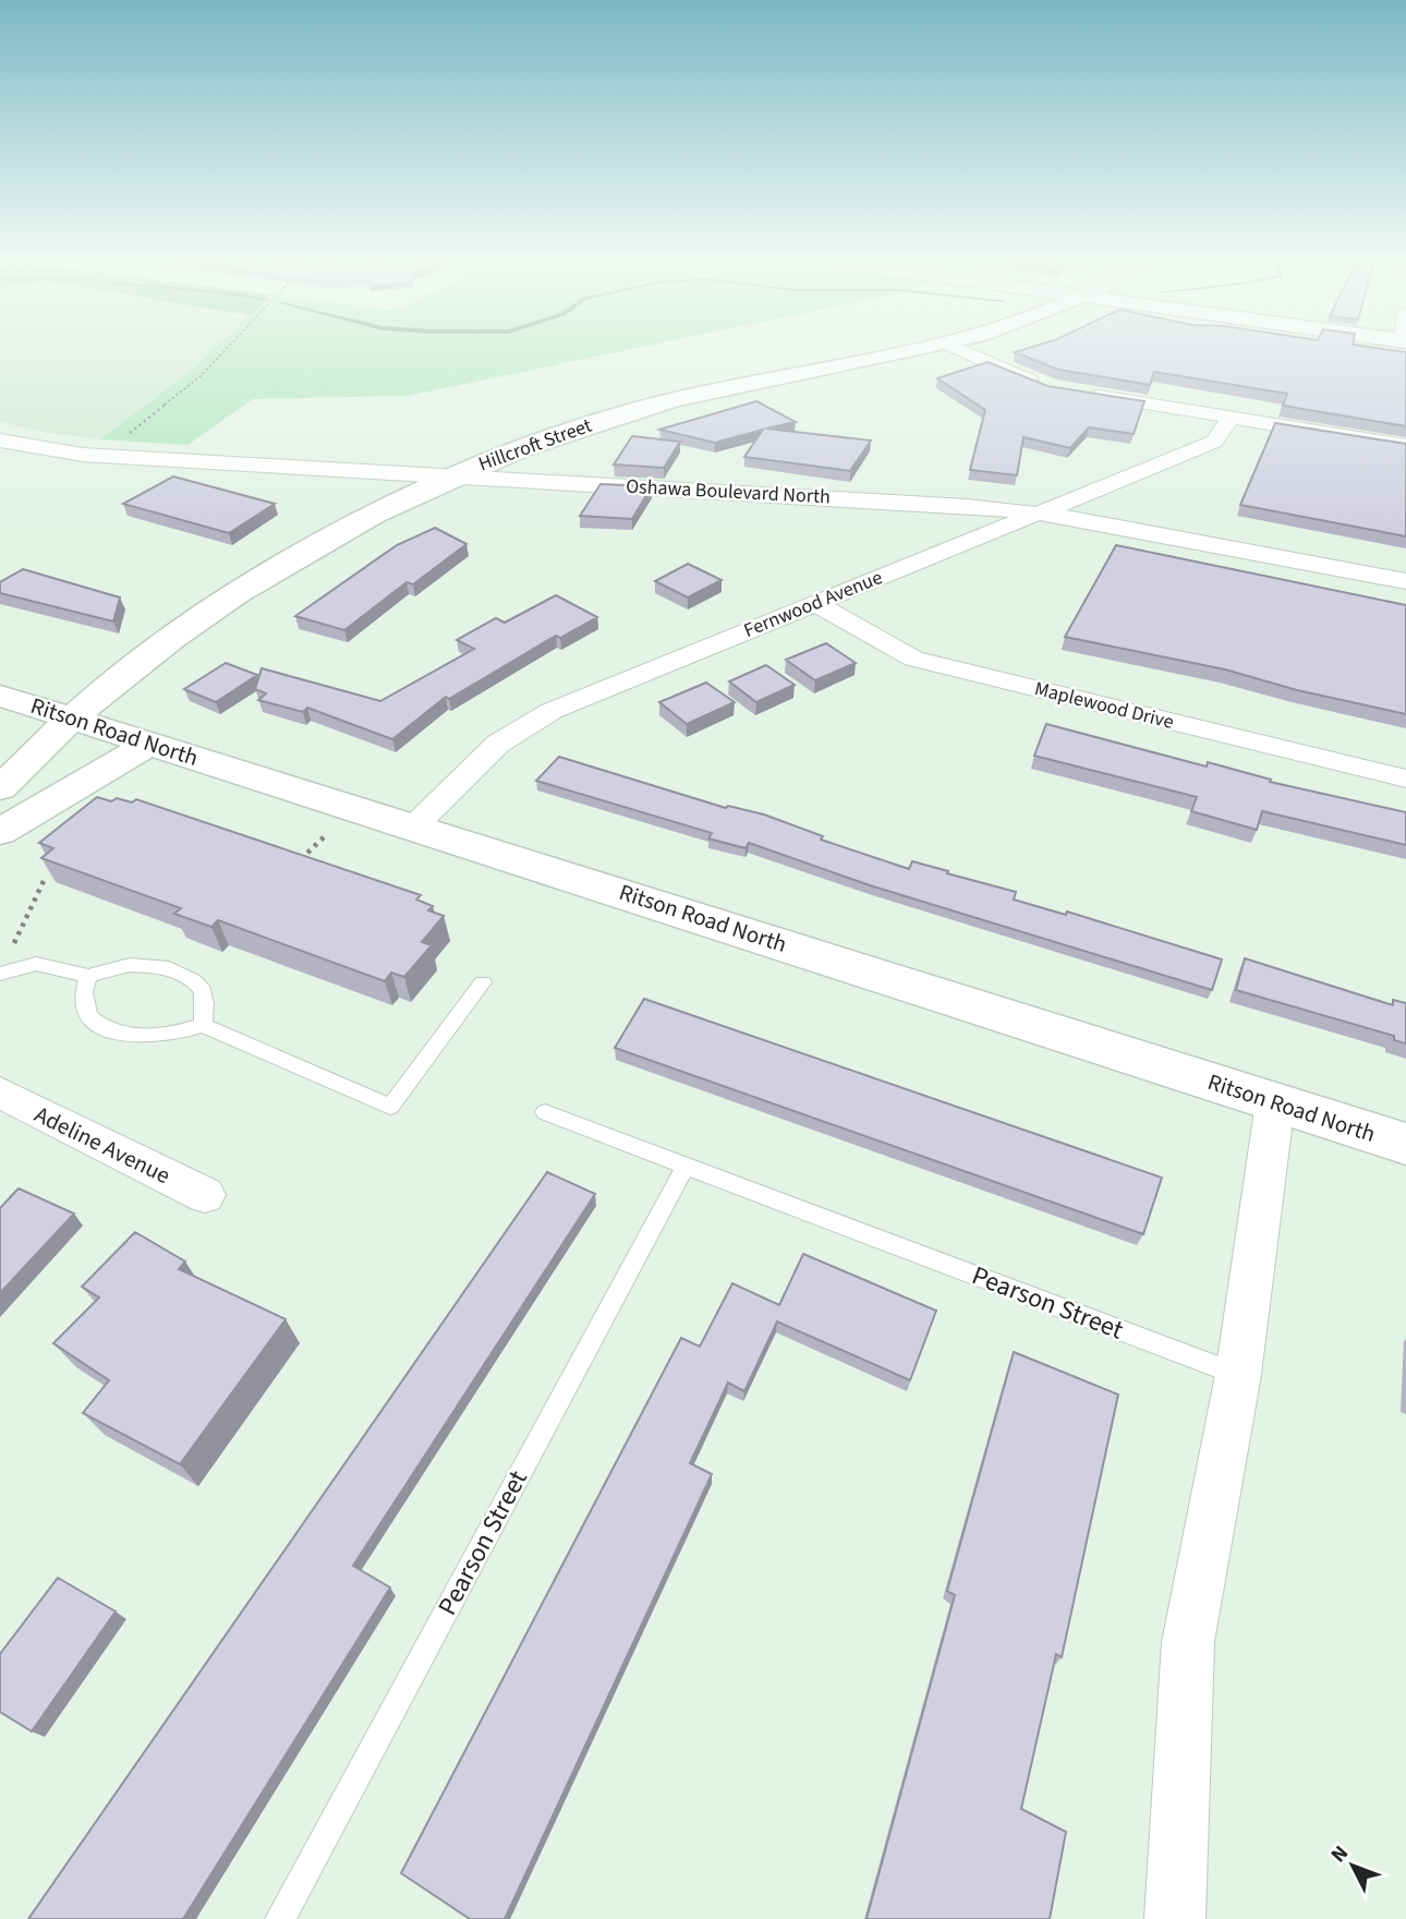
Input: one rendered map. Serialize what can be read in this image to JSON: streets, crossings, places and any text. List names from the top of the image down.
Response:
{
  "streets": {
    "street": [
      "Hillcroft Street",
      "Oshawa Boulevard North",
      "Fernwood Avenue",
      "Maplewood Drive",
      "Ritson Road North",
      "Adeline Avenue"
    ],
    "lane": ["Pearson Street"]
  },
  "crossings": [
    ["Hillcroft Street", "Oshawa Boulevard North"],
    ["Hillcroft Street", "Ritson Road North"],
    ["Oshawa Boulevard North", "Fernwood Avenue"],
    ["Fernwood Avenue", "Maplewood Drive"],
    ["Fernwood Avenue", "Ritson Road North"]
  ],
  "north": "top left"
}
